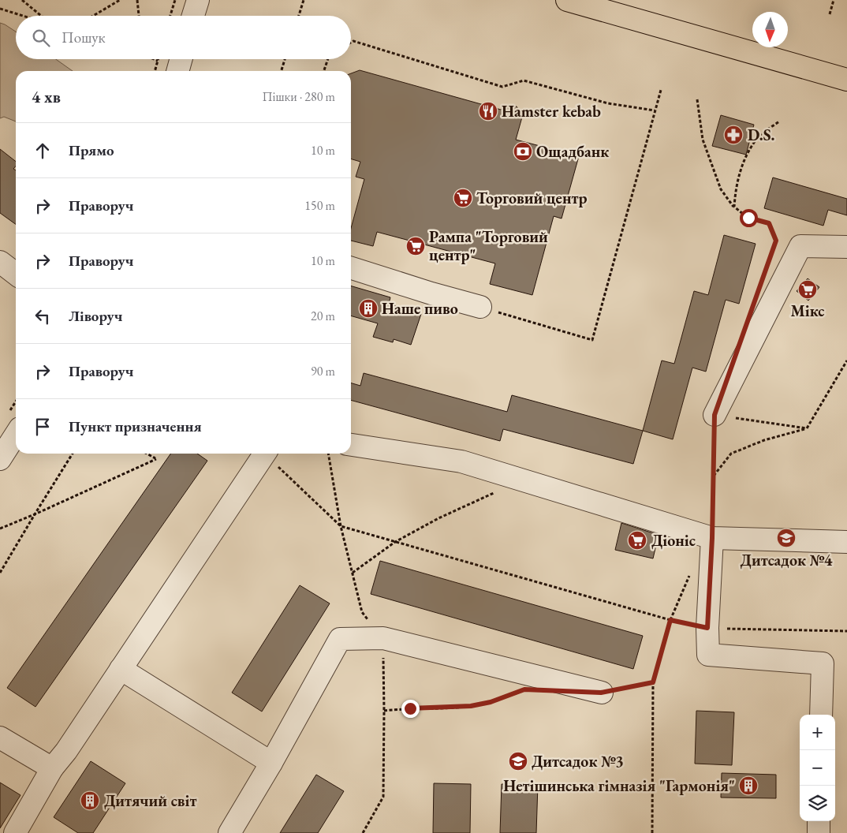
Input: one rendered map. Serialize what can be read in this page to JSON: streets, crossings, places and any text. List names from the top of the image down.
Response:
{
  "places": {
    "restaurant": ["Hamster kebab"],
    "pharmacy": ["D.S."],
    "bank": ["Ощадбанк"],
    "supermarket": [
      "Торговий центр",
      "Рампа \"Торговий центр\"",
      "Мікс",
      "Діоніс"
    ],
    "building": ["Наше пиво", "Нетішинська гімназія \"Гармонія\"", "Дитячий світ"],
    "school or university": ["Дитсадок №4", "Дитсадок №3"]
  },
  "north": "bottom",
  "page": {
    "search": "Пошук",
    "heading": ["4 хв", "Пішки · 280 m"],
    "list": [
      ["Прямо", "10 m"],
      ["Праворуч", "150 m"],
      ["Праворуч", "10 m"],
      ["Ліворуч", "20 m"],
      ["Праворуч", "90 m"],
      "Пункт призначення"
    ],
    "map_buttons": ["+", "−"]
  }
}
